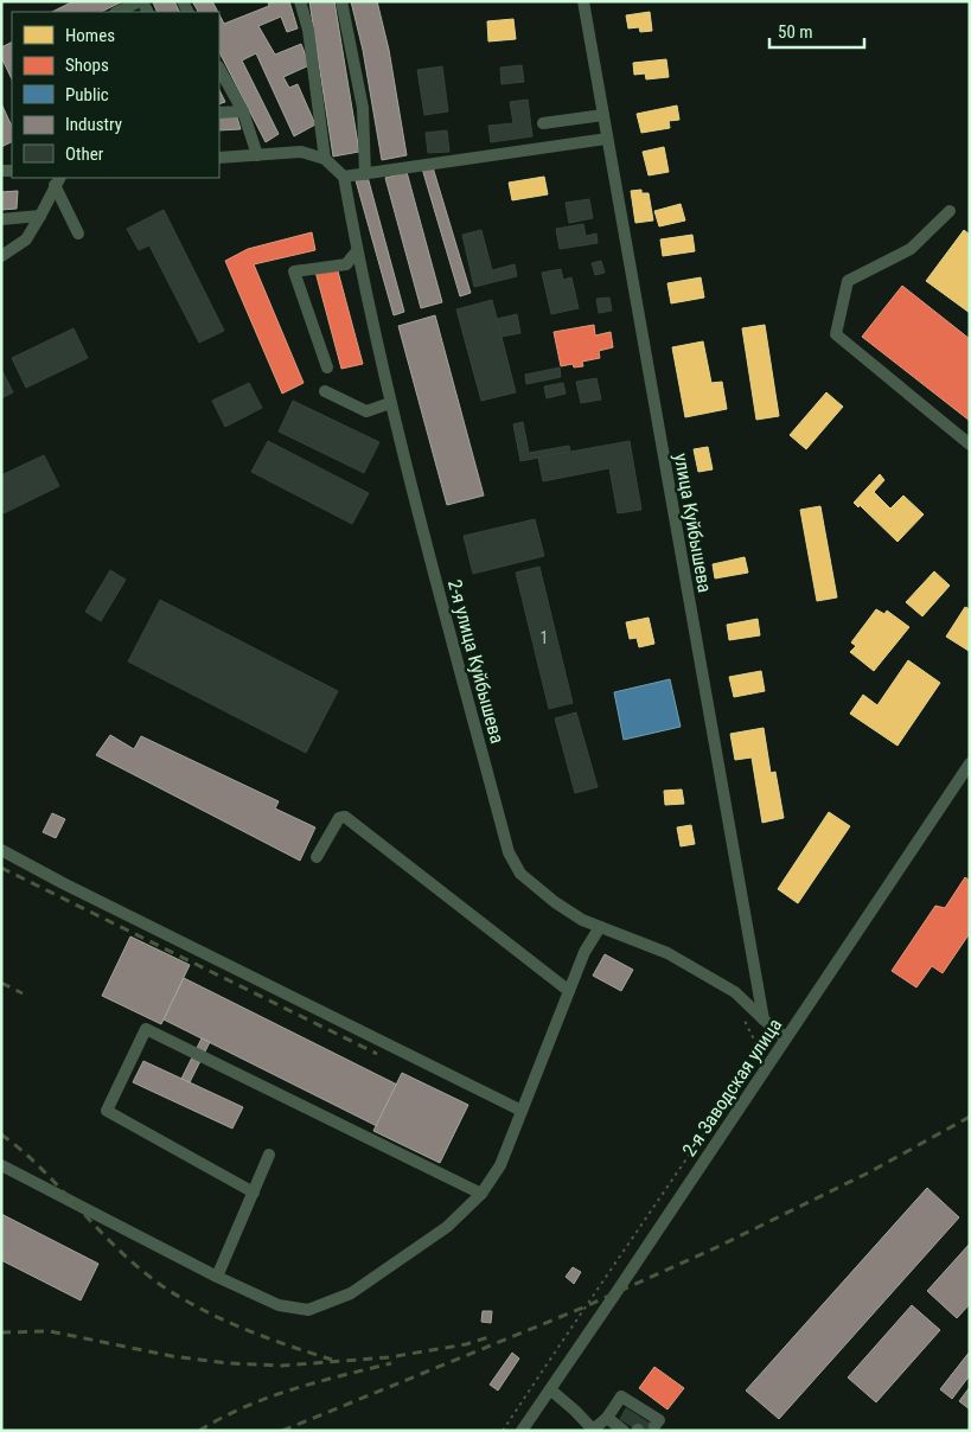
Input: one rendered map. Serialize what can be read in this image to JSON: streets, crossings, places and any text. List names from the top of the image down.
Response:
{
  "streets": {
    "street": ["улица Куйбышева", "2-я улица Куйбышева", "2-я Заводская улица"]
  },
  "crossings": [
    ["улица Куйбышева", "2-я улица Куйбышева"]
  ],
  "house_numbers": ["1"],
  "legend": [
    "Homes",
    "Shops",
    "Public",
    "Industry",
    "Other"
  ],
  "scale_bar": "50 m"
}
